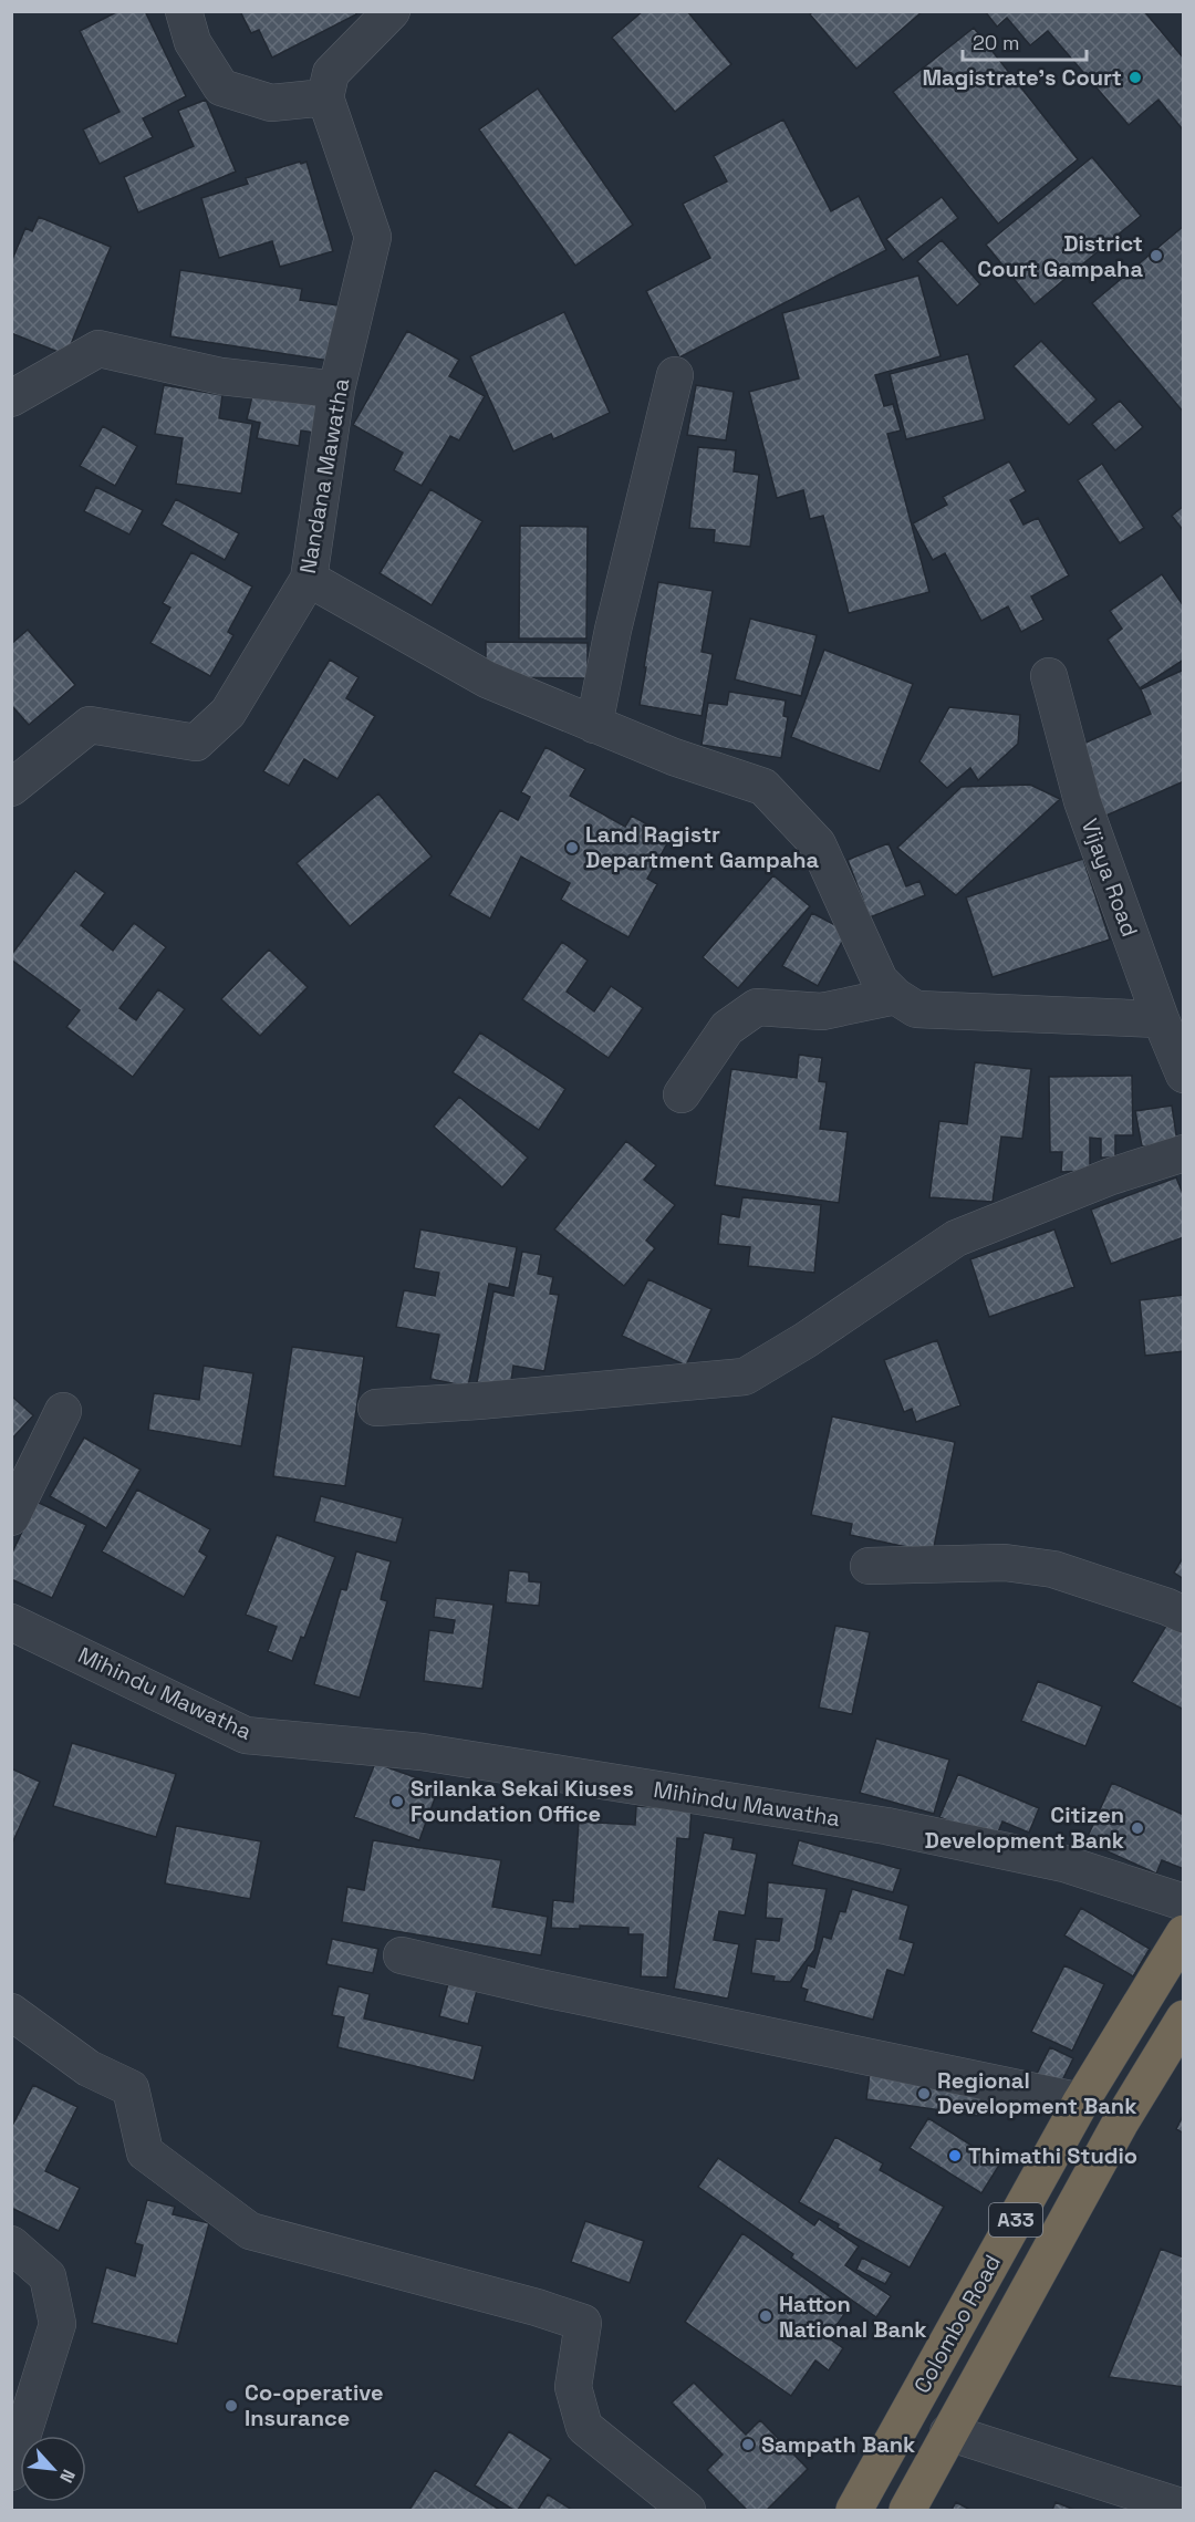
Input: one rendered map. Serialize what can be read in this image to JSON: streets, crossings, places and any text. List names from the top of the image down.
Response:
{
  "streets": {
    "highway": ["A33", "Colombo Road"],
    "street": ["Nandana Mawatha", "Vijaya Road", "Mihindu Mawatha"]
  },
  "places": [
    "Magistrate's Court",
    "District Court Gampaha",
    "Land Ragistr Department Gampaha",
    "Srilanka Sekai Kiuses Foundation Office",
    "Citizen Development Bank",
    "Regional Development Bank",
    "Thimathi Studio",
    "Hatton National Bank",
    "Co-operative Insurance",
    "Sampath Bank"
  ],
  "scale_bar": "20 m",
  "north": "bottom right"
}
